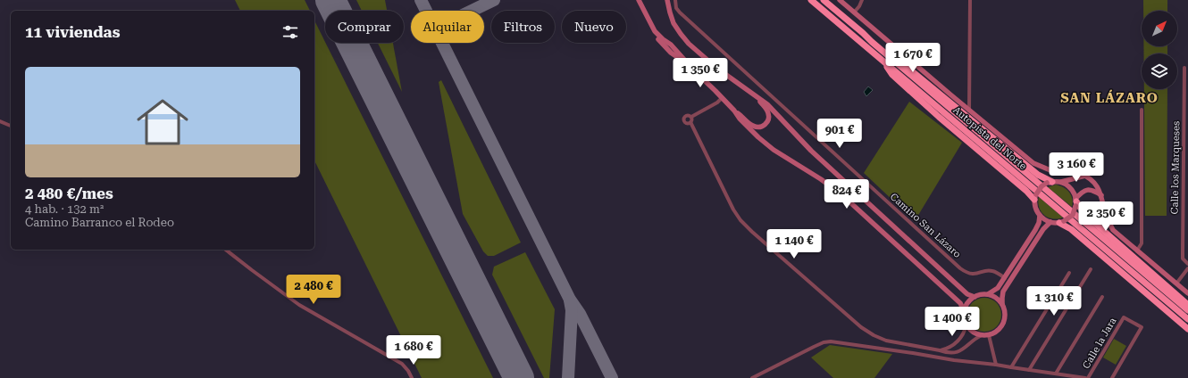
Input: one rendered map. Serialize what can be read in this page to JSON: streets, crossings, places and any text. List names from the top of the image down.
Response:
{
  "streets": {
    "highway": ["Autopista del Norte"],
    "street": ["Calle los Marqueses", "Camino San Lázaro", "Calle la Jara"]
  },
  "districts": ["SAN LÁZARO"],
  "north": "top right",
  "page": {
    "chip": [
      "Comprar",
      "Alquilar",
      "Filtros",
      "Nuevo"
    ],
    "heading": "11 viviendas",
    "price": [
      "1 670 €",
      "1 350 €",
      "901 €",
      "3 160 €",
      "824 €",
      "2 350 €",
      "1 140 €",
      "2 480 €",
      "1 310 €",
      "1 400 €",
      "1 680 €"
    ],
    "list": [
      {
        "name": "2 480 €/mes",
        "note": "4 hab. · 132 m² · Camino Barranco el Rodeo"
      }
    ]
  }
}
